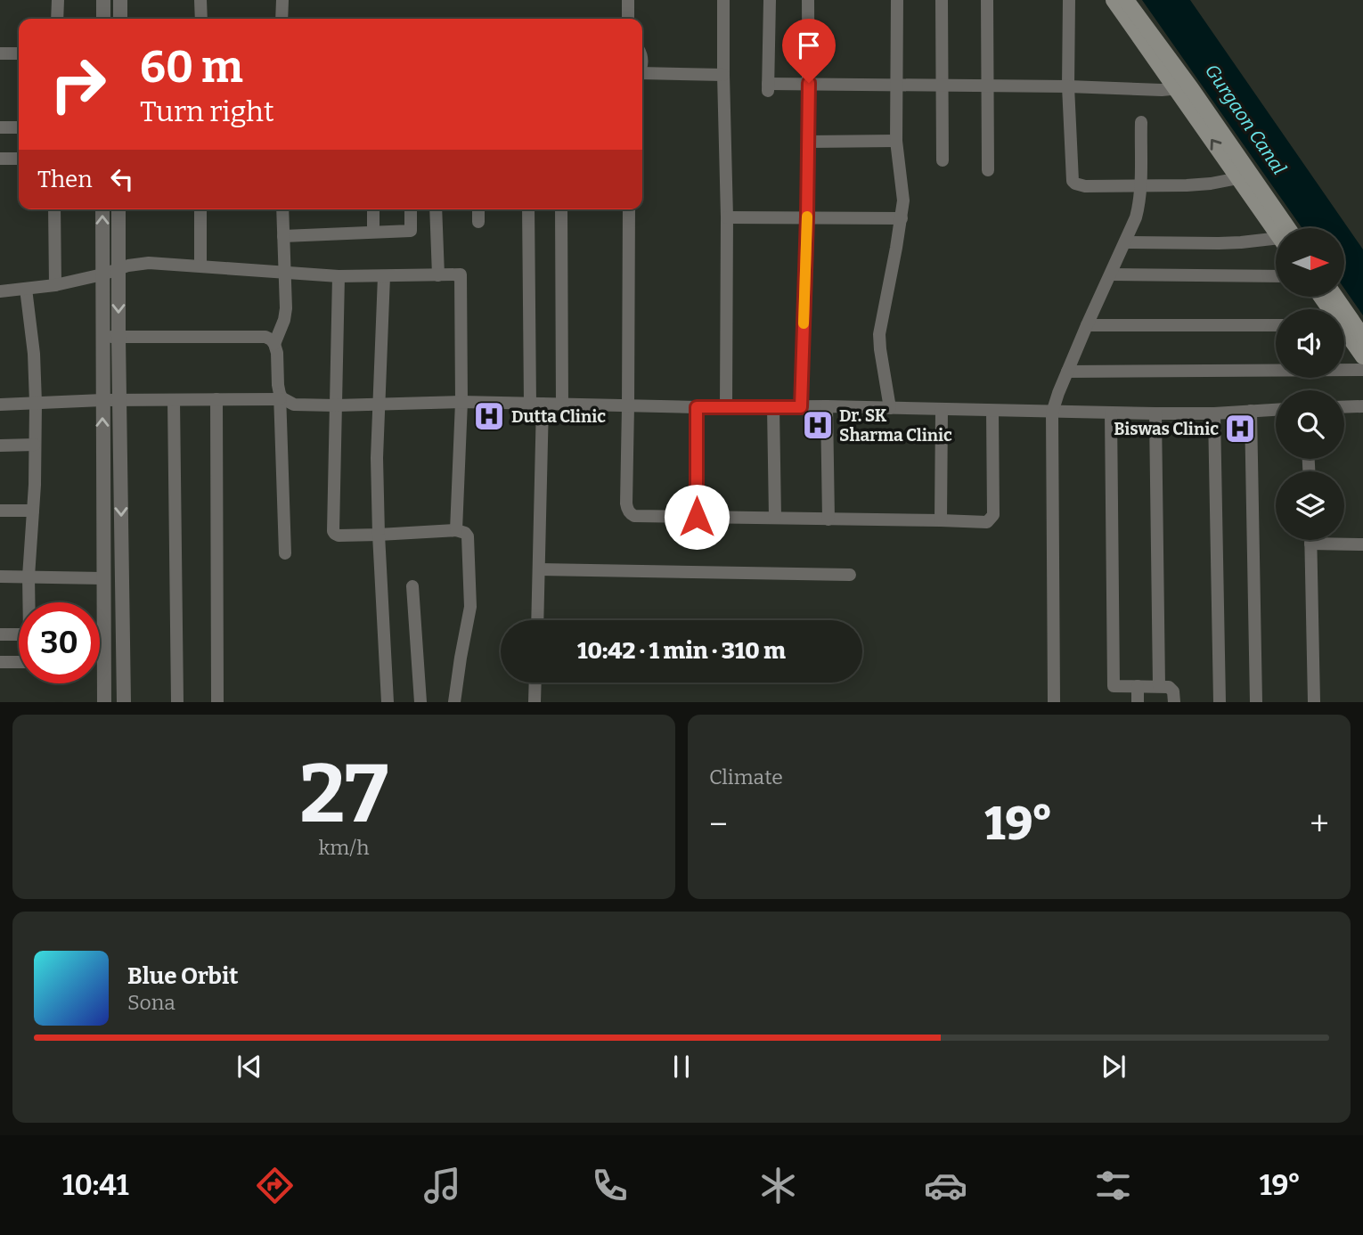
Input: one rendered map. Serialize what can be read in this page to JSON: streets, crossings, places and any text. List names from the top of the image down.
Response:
{
  "water": ["Gurgaon Canal"],
  "places": {
    "hospital": ["Dutta Clinic", "Dr. SK Sharma Clinic", "Biswas Clinic"]
  },
  "north": "right",
  "page": {
    "turn": ["60 m", "Turn right"],
    "then": "Then",
    "limit": "30",
    "trip": "10:42 · 1 min · 310 m",
    "tile": [
      ["27", "km/h"],
      "Climate"
    ],
    "heat": ["−", "19°", "+"],
    "song": ["Blue Orbit", "Sona"],
    "tabs": ["10:41", "19°"]
  }
}
